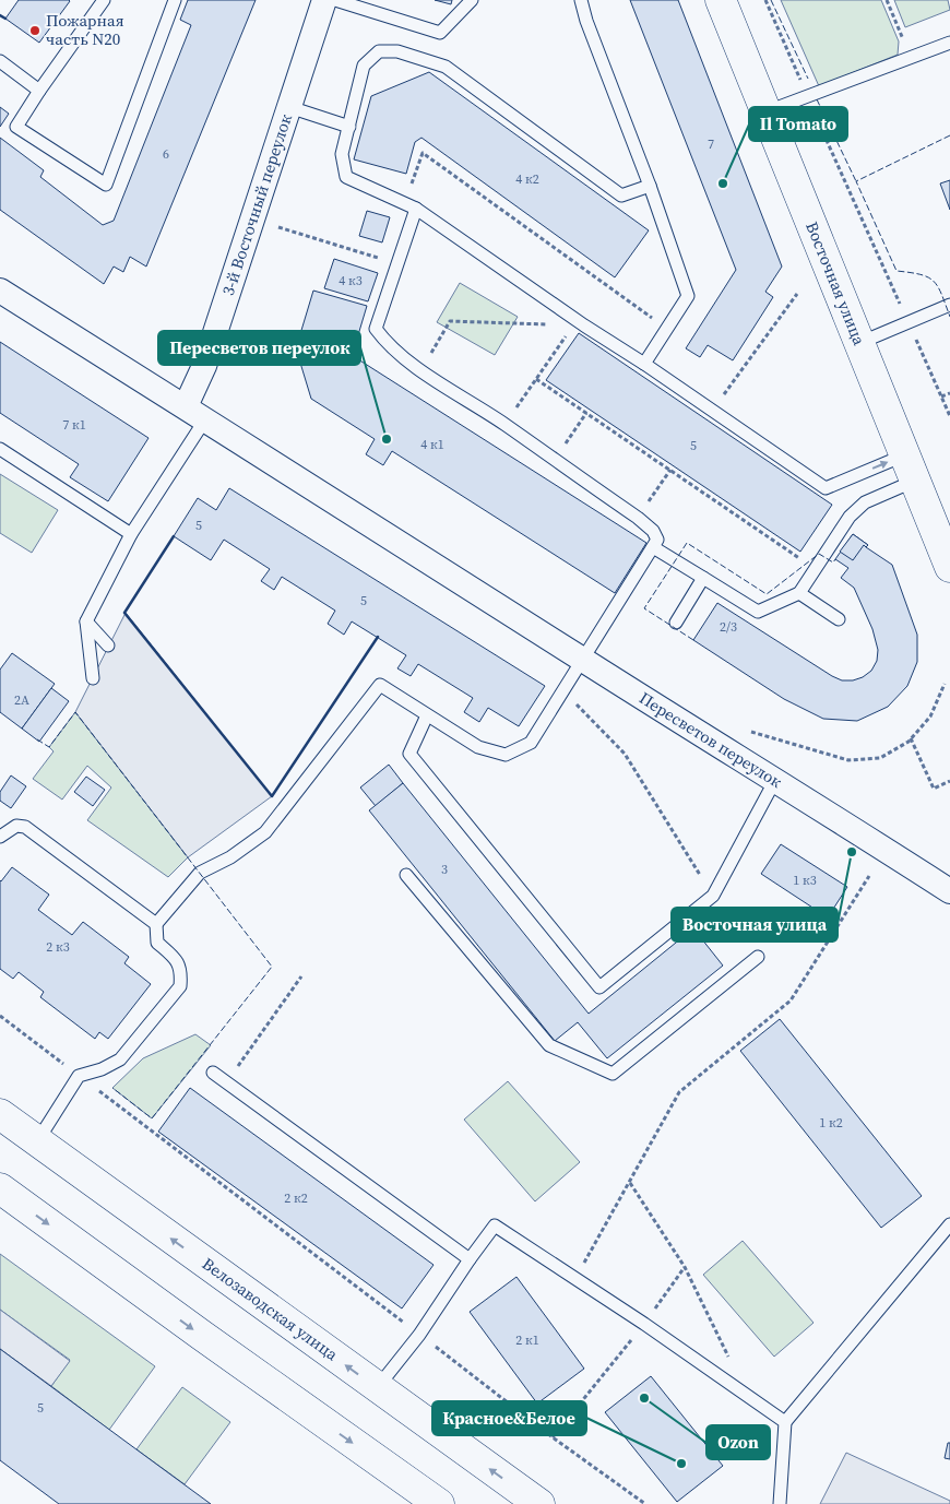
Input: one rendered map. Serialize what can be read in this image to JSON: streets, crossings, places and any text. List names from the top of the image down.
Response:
{
  "streets": {
    "main road": ["Восточная улица", "Велозаводская улица"],
    "street": ["3-й Восточный переулок", "Пересветов переулок"]
  },
  "crossings": [
    ["3-й Восточный переулок", "Пересветов переулок"]
  ],
  "places": [
    "Пожарная часть N20",
    "Il Tomato",
    "Пересветов переулок",
    "Восточная улица",
    "Ozon",
    "Красное&Белое"
  ],
  "house_numbers": [
    "7",
    "6",
    "4 к2",
    "4 к3",
    "7 к1",
    "4 к1",
    "5",
    "5",
    "5",
    "2/3",
    "2А",
    "3",
    "1 к3",
    "2 к3",
    "1 к2",
    "2 к2",
    "2 к1",
    "5"
  ]
}
